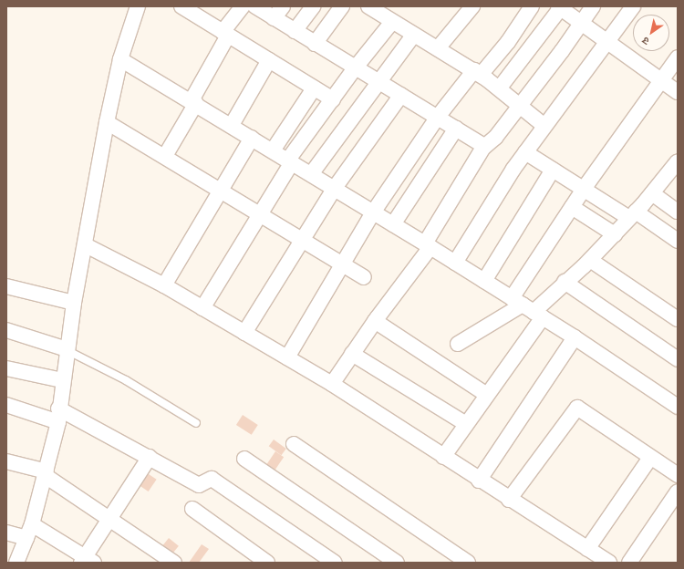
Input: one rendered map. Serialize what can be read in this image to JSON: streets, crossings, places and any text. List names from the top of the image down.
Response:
{
  "north": "bottom left"
}
